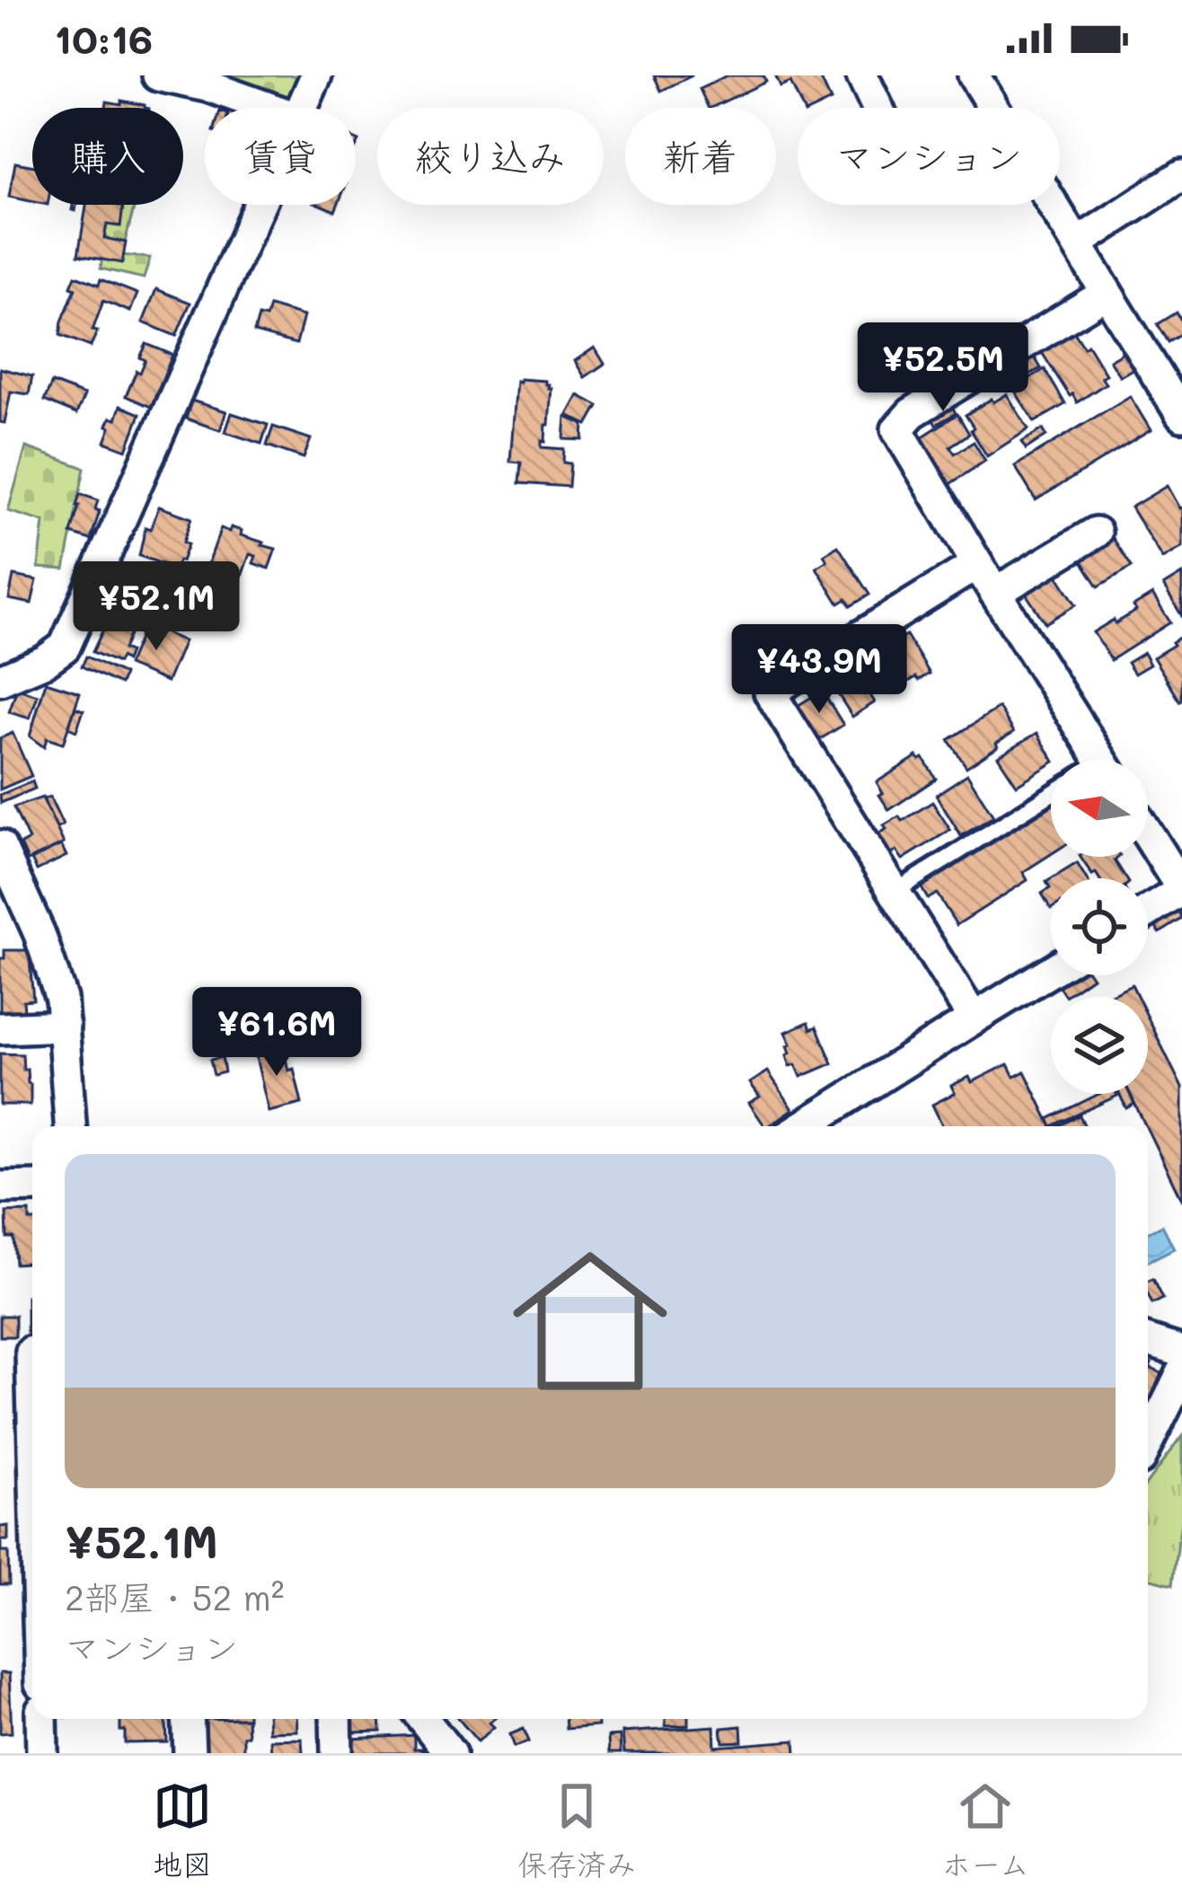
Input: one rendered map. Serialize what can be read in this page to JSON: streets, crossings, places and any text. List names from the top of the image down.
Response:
{
  "north": "left",
  "page": {
    "status": "10:16",
    "chip": [
      "購入",
      "賃貸",
      "絞り込み",
      "新着",
      "マンション"
    ],
    "price": [
      "¥52.5M",
      "¥52.1M",
      "¥43.9M",
      "¥61.6M"
    ],
    "list": [
      {
        "name": "¥52.1M",
        "note": "2部屋 · 52 m² · マンション"
      }
    ],
    "tabs": ["地図", "保存済み", "ホーム"]
  }
}
